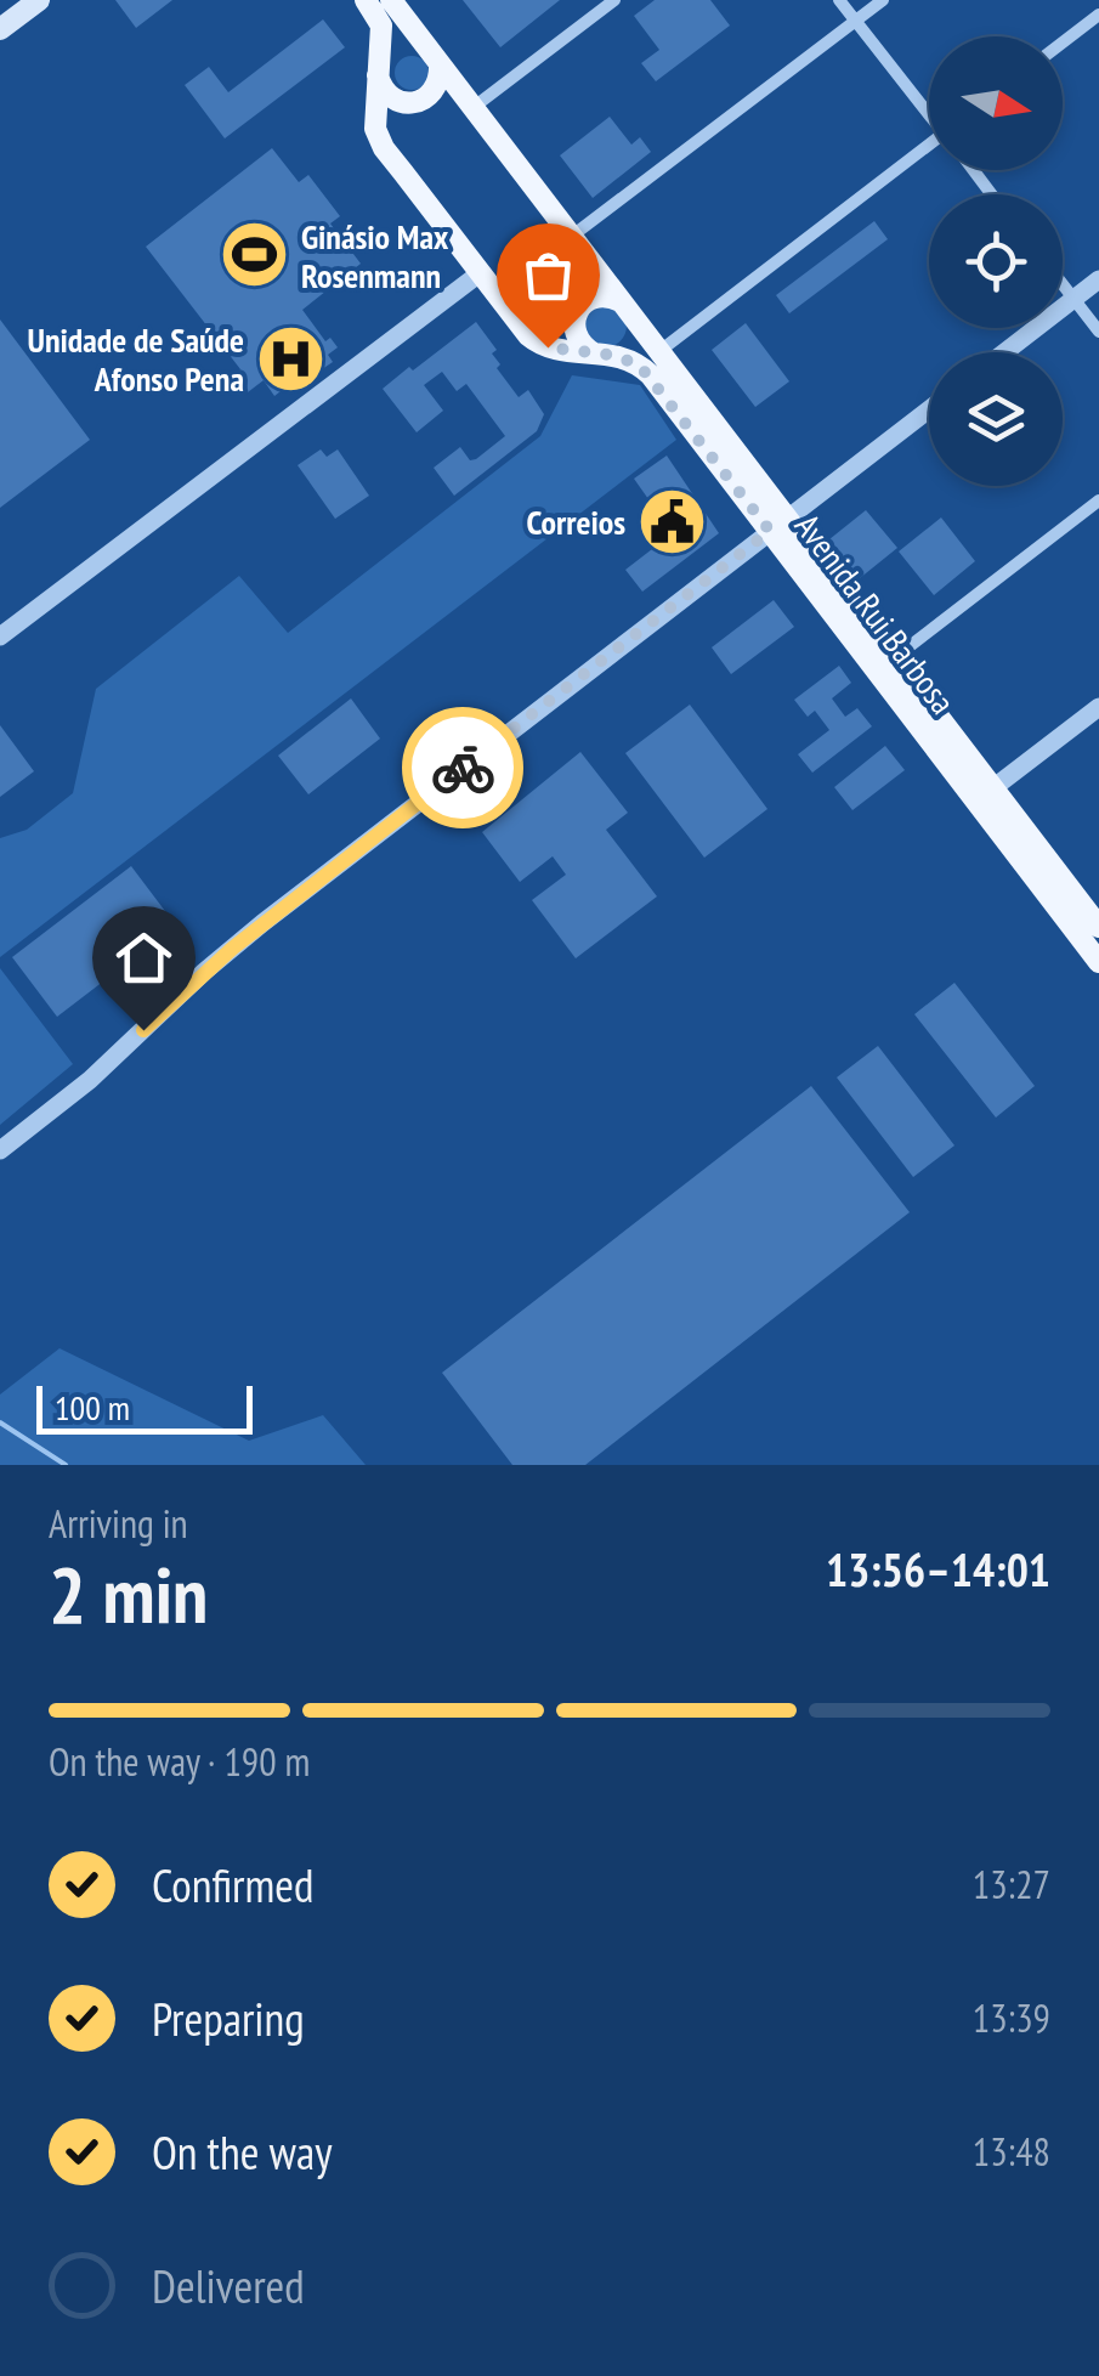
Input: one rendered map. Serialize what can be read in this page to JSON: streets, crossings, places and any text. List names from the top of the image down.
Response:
{
  "streets": {
    "main road": ["Avenida Rui Barbosa"]
  },
  "places": {
    "sports": ["Ginásio Max Rosenmann"],
    "hospital": ["Unidade de Saúde Afonso Pena"],
    "public building": ["Correios"]
  },
  "scale_bar": "100 m",
  "north": "right",
  "page": {
    "scale": "100 m",
    "heading": ["2 min", "Arriving in", "13:56–14:01"],
    "bar": "On the way · 190 m",
    "list": [
      ["Confirmed", "13:27"],
      ["Preparing", "13:39"],
      ["On the way", "13:48"],
      "Delivered"
    ]
  }
}
